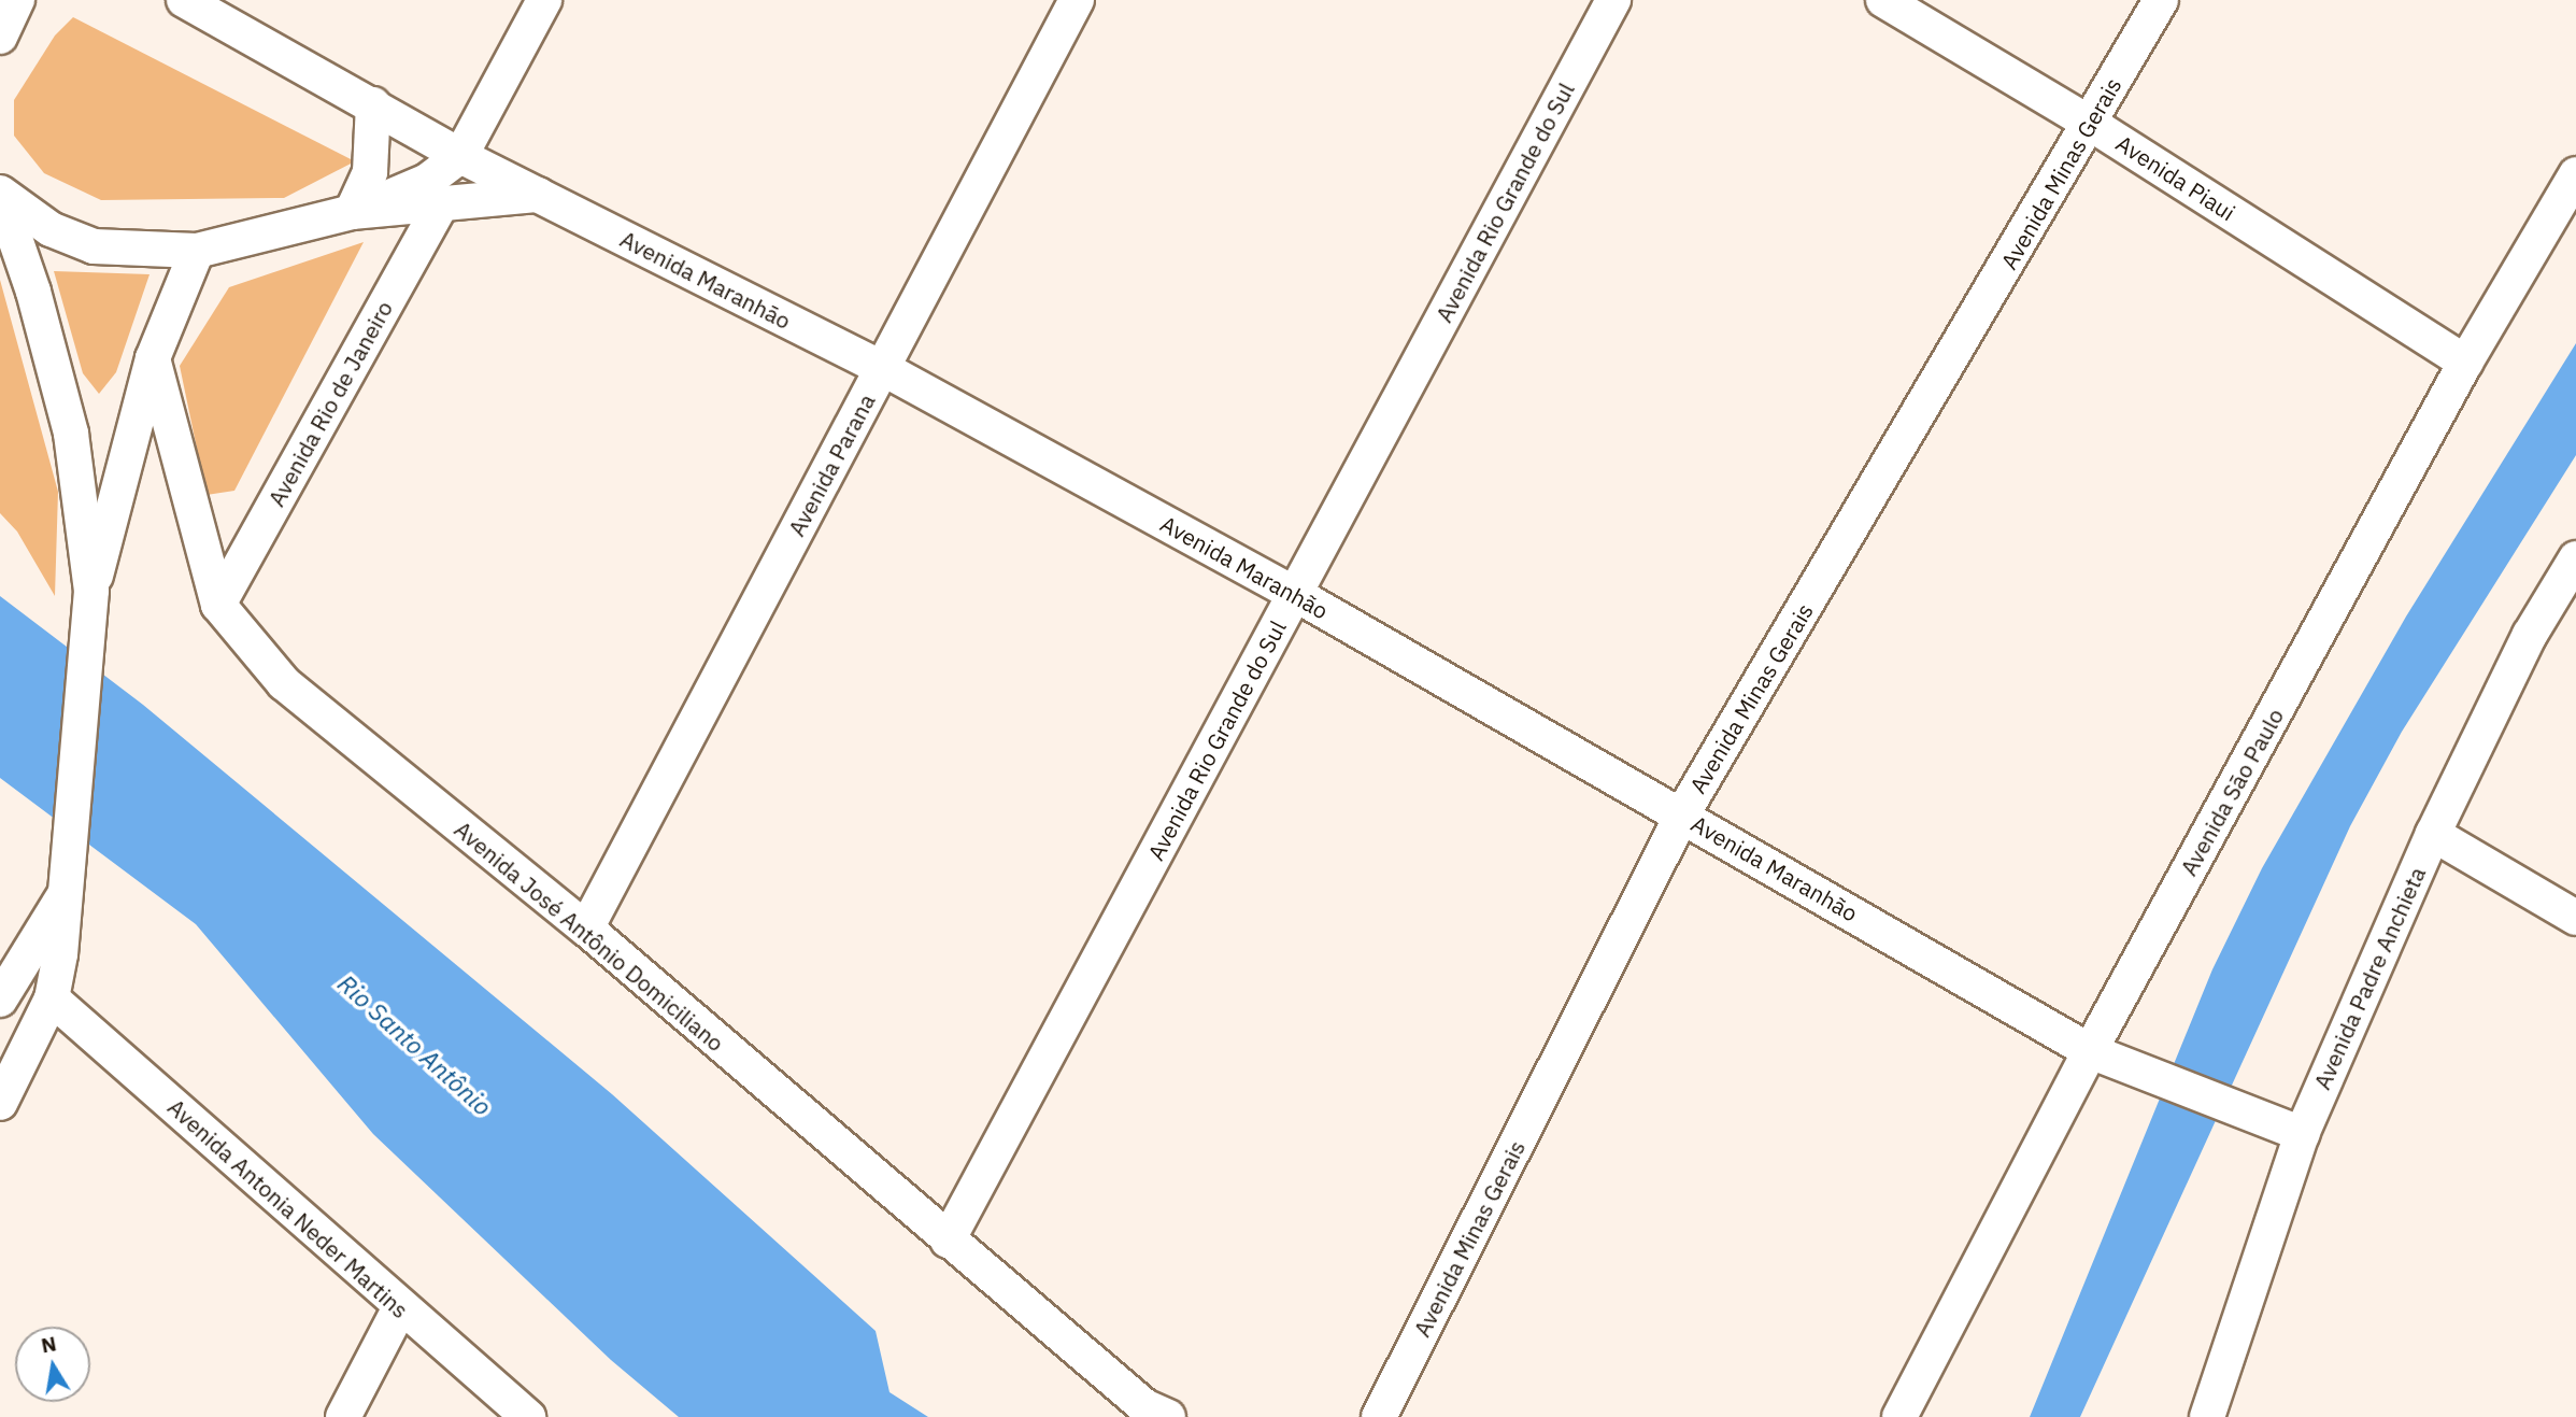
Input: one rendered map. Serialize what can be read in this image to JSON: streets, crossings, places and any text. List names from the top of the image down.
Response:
{
  "streets": {
    "street": [
      "Avenida Minas Gerais",
      "Avenida Piaui",
      "Avenida Rio Grande do Sul",
      "Avenida Maranhão",
      "Avenida Rio de Janeiro",
      "Avenida Parana",
      "Avenida São Paulo",
      "Avenida José Antônio Domiciliano",
      "Avenida Padre Anchieta",
      "Avenida Antonia Neder Martins"
    ]
  },
  "crossings": [
    ["Avenida Minas Gerais", "Avenida Piaui"],
    ["Avenida Minas Gerais", "Avenida Maranhão"],
    ["Avenida Piaui", "Avenida São Paulo"],
    ["Avenida Rio Grande do Sul", "Avenida Maranhão"],
    ["Avenida Rio Grande do Sul", "Avenida José Antônio Domiciliano"],
    ["Avenida Maranhão", "Avenida Parana"],
    ["Avenida Maranhão", "Avenida São Paulo"],
    ["Avenida Maranhão", "Avenida Padre Anchieta"],
    ["Avenida Rio de Janeiro", "Avenida José Antônio Domiciliano"],
    ["Avenida Parana", "Avenida José Antônio Domiciliano"]
  ],
  "water": ["Rio Santo Antônio"],
  "north": "top"
}
